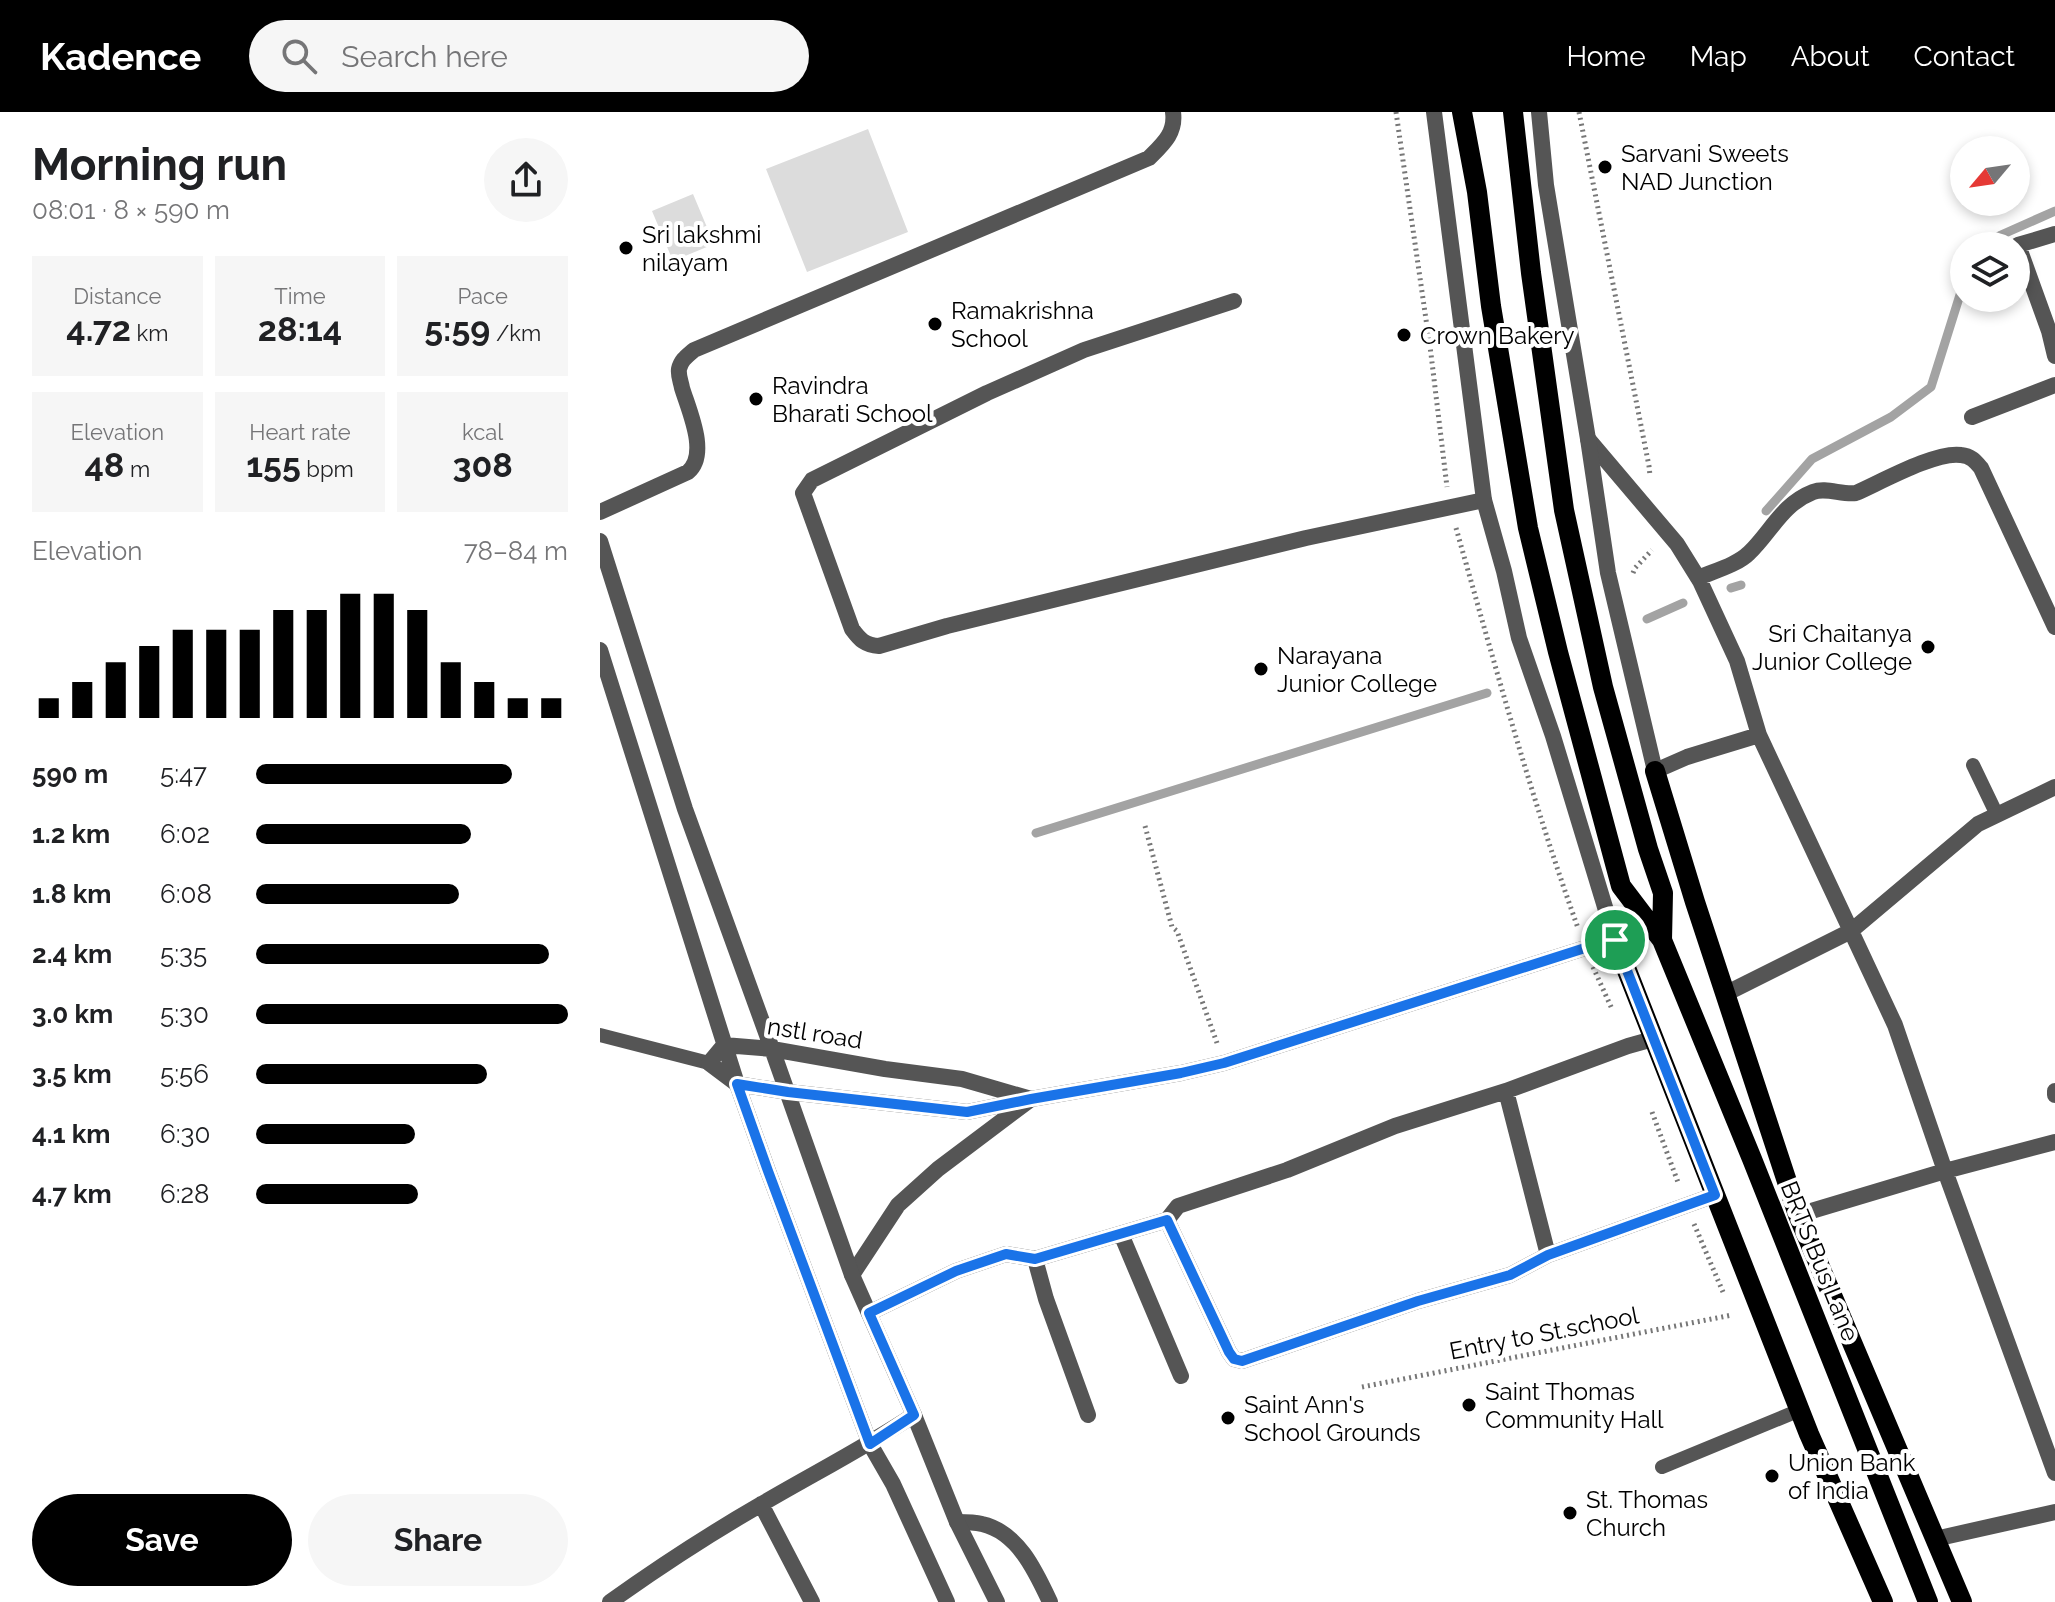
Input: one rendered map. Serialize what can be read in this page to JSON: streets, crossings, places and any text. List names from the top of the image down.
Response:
{
  "streets": {
    "main road": ["BRTS Bus Lane"],
    "street": ["nstl road"],
    "path": ["Entry to St.school"]
  },
  "places": [
    "Sarvani Sweets NAD Junction",
    "Sri lakshmi nilayam",
    "Ramakrishna School",
    "Crown Bakery",
    "Ravindra Bharati School",
    "Sri Chaitanya Junior College",
    "Narayana Junior College",
    "Saint Thomas Community Hall",
    "Saint Ann's School Grounds",
    "Union Bank of India",
    "St. Thomas Church"
  ],
  "north": "bottom left",
  "page": {
    "header": "Kadence",
    "search": "Search here",
    "nav": [
      "Home",
      "Map",
      "About",
      "Contact"
    ],
    "heading": ["Morning run", "08:01 · 8 × 590 m"],
    "stats": [
      ["Distance", "4.72 km"],
      ["Time", "28:14"],
      ["Pace", "5:59 /km"],
      ["Elevation", "48 m"],
      ["Heart rate", "155 bpm"],
      ["kcal", "308"]
    ],
    "chart": ["Elevation", "78–84 m"],
    "list": [
      {
        "name": "590 m",
        "note": "5:47"
      },
      {
        "name": "1.2 km",
        "note": "6:02"
      },
      {
        "name": "1.8 km",
        "note": "6:08"
      },
      {
        "name": "2.4 km",
        "note": "5:35"
      },
      {
        "name": "3.0 km",
        "note": "5:30"
      },
      {
        "name": "3.5 km",
        "note": "5:56"
      },
      {
        "name": "4.1 km",
        "note": "6:30"
      },
      {
        "name": "4.7 km",
        "note": "6:28"
      }
    ],
    "buttons": ["Save", "Share"]
  }
}
